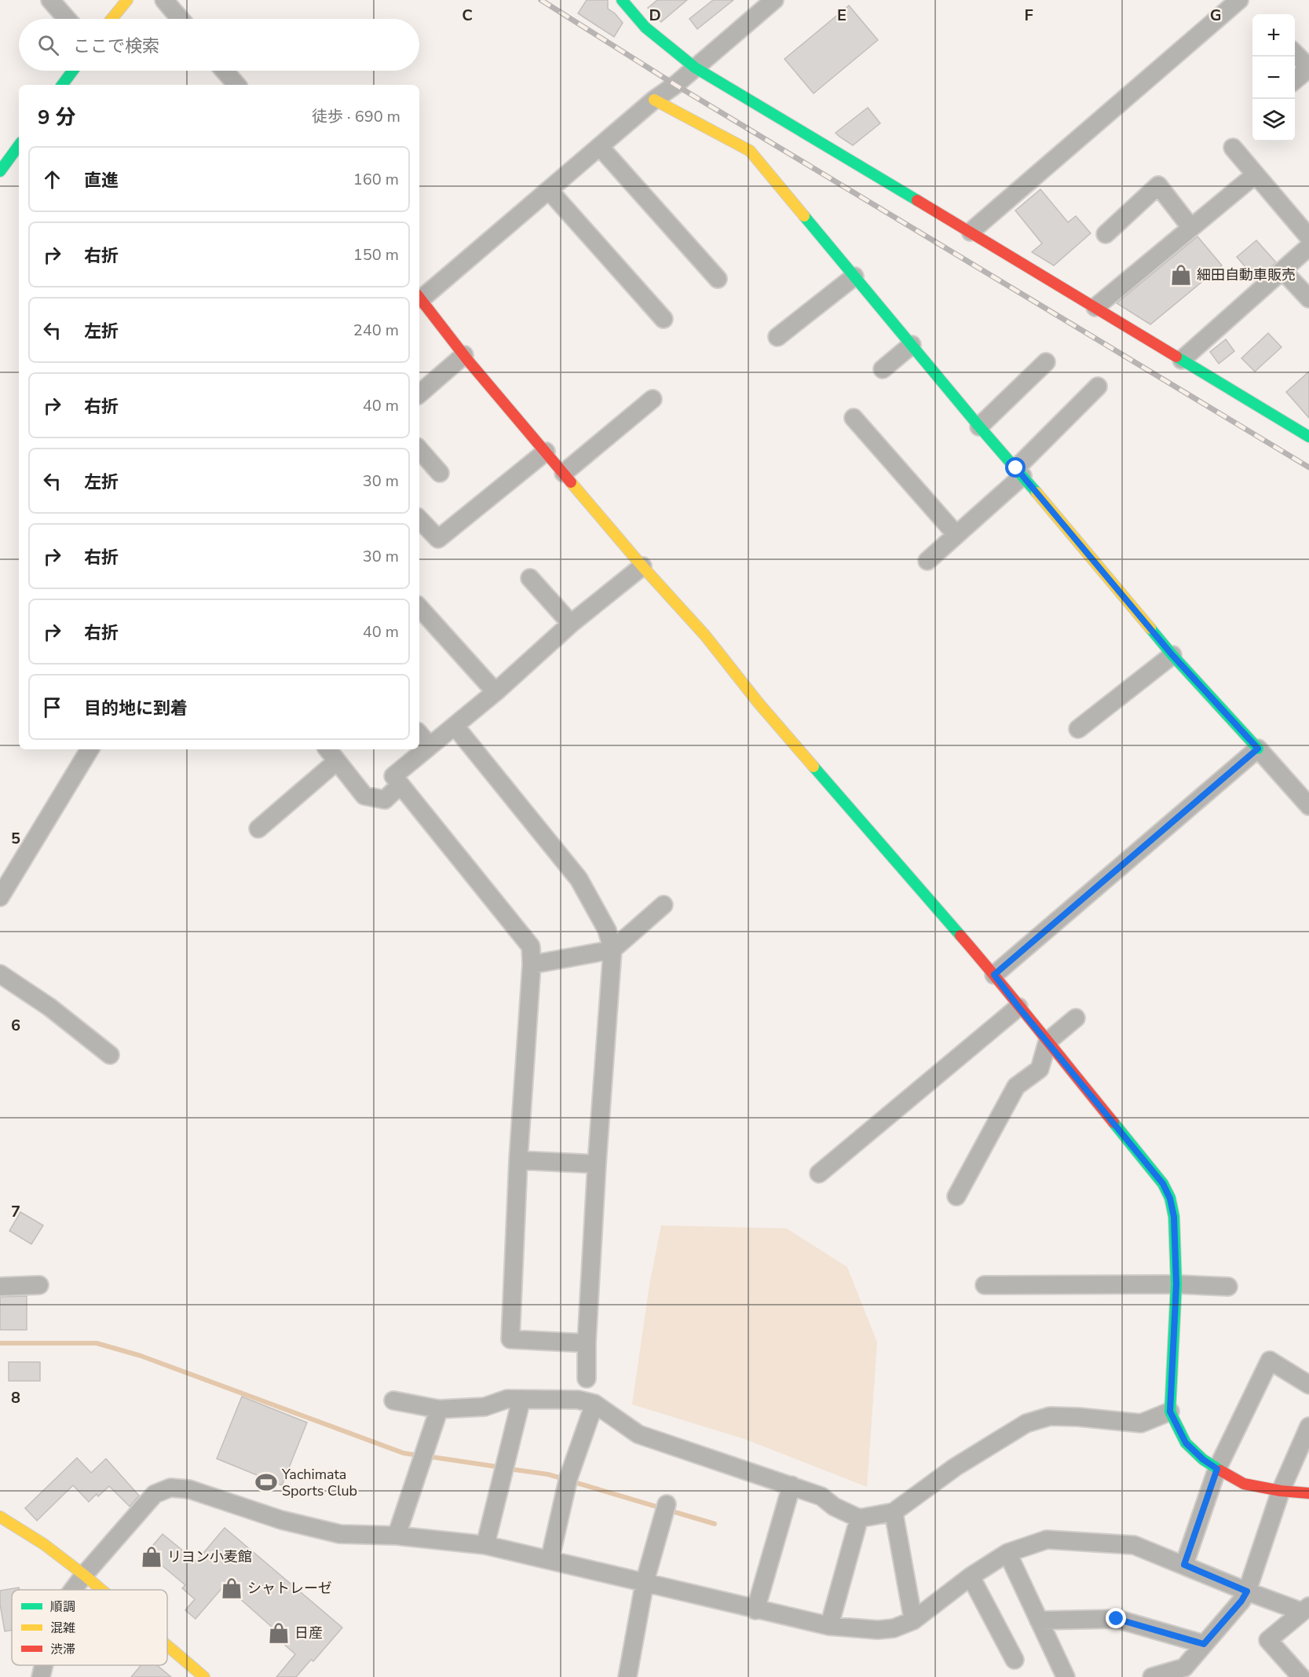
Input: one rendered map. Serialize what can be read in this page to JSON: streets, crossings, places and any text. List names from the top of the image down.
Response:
{
  "places": {
    "shop": [
      "細田自動車販売",
      "リヨン小麦館",
      "シャトレーゼ",
      "日産"
    ],
    "sports": ["Yachimata Sports Club"]
  },
  "legend": ["順調", "混雑", "渋滞"],
  "page": {
    "map_buttons": ["+", "−"],
    "search": "ここで検索",
    "heading": ["9 分", "徒歩 · 690 m"],
    "list": [
      ["直進", "160 m"],
      ["右折", "150 m"],
      ["左折", "240 m"],
      ["右折", "40 m"],
      ["左折", "30 m"],
      ["右折", "30 m"],
      ["右折", "40 m"],
      "目的地に到着"
    ]
  },
  "grid": {
    "columns": [
      "C",
      "D",
      "E",
      "F",
      "G"
    ],
    "rows": [
      "5",
      "6",
      "7",
      "8"
    ]
  }
}
